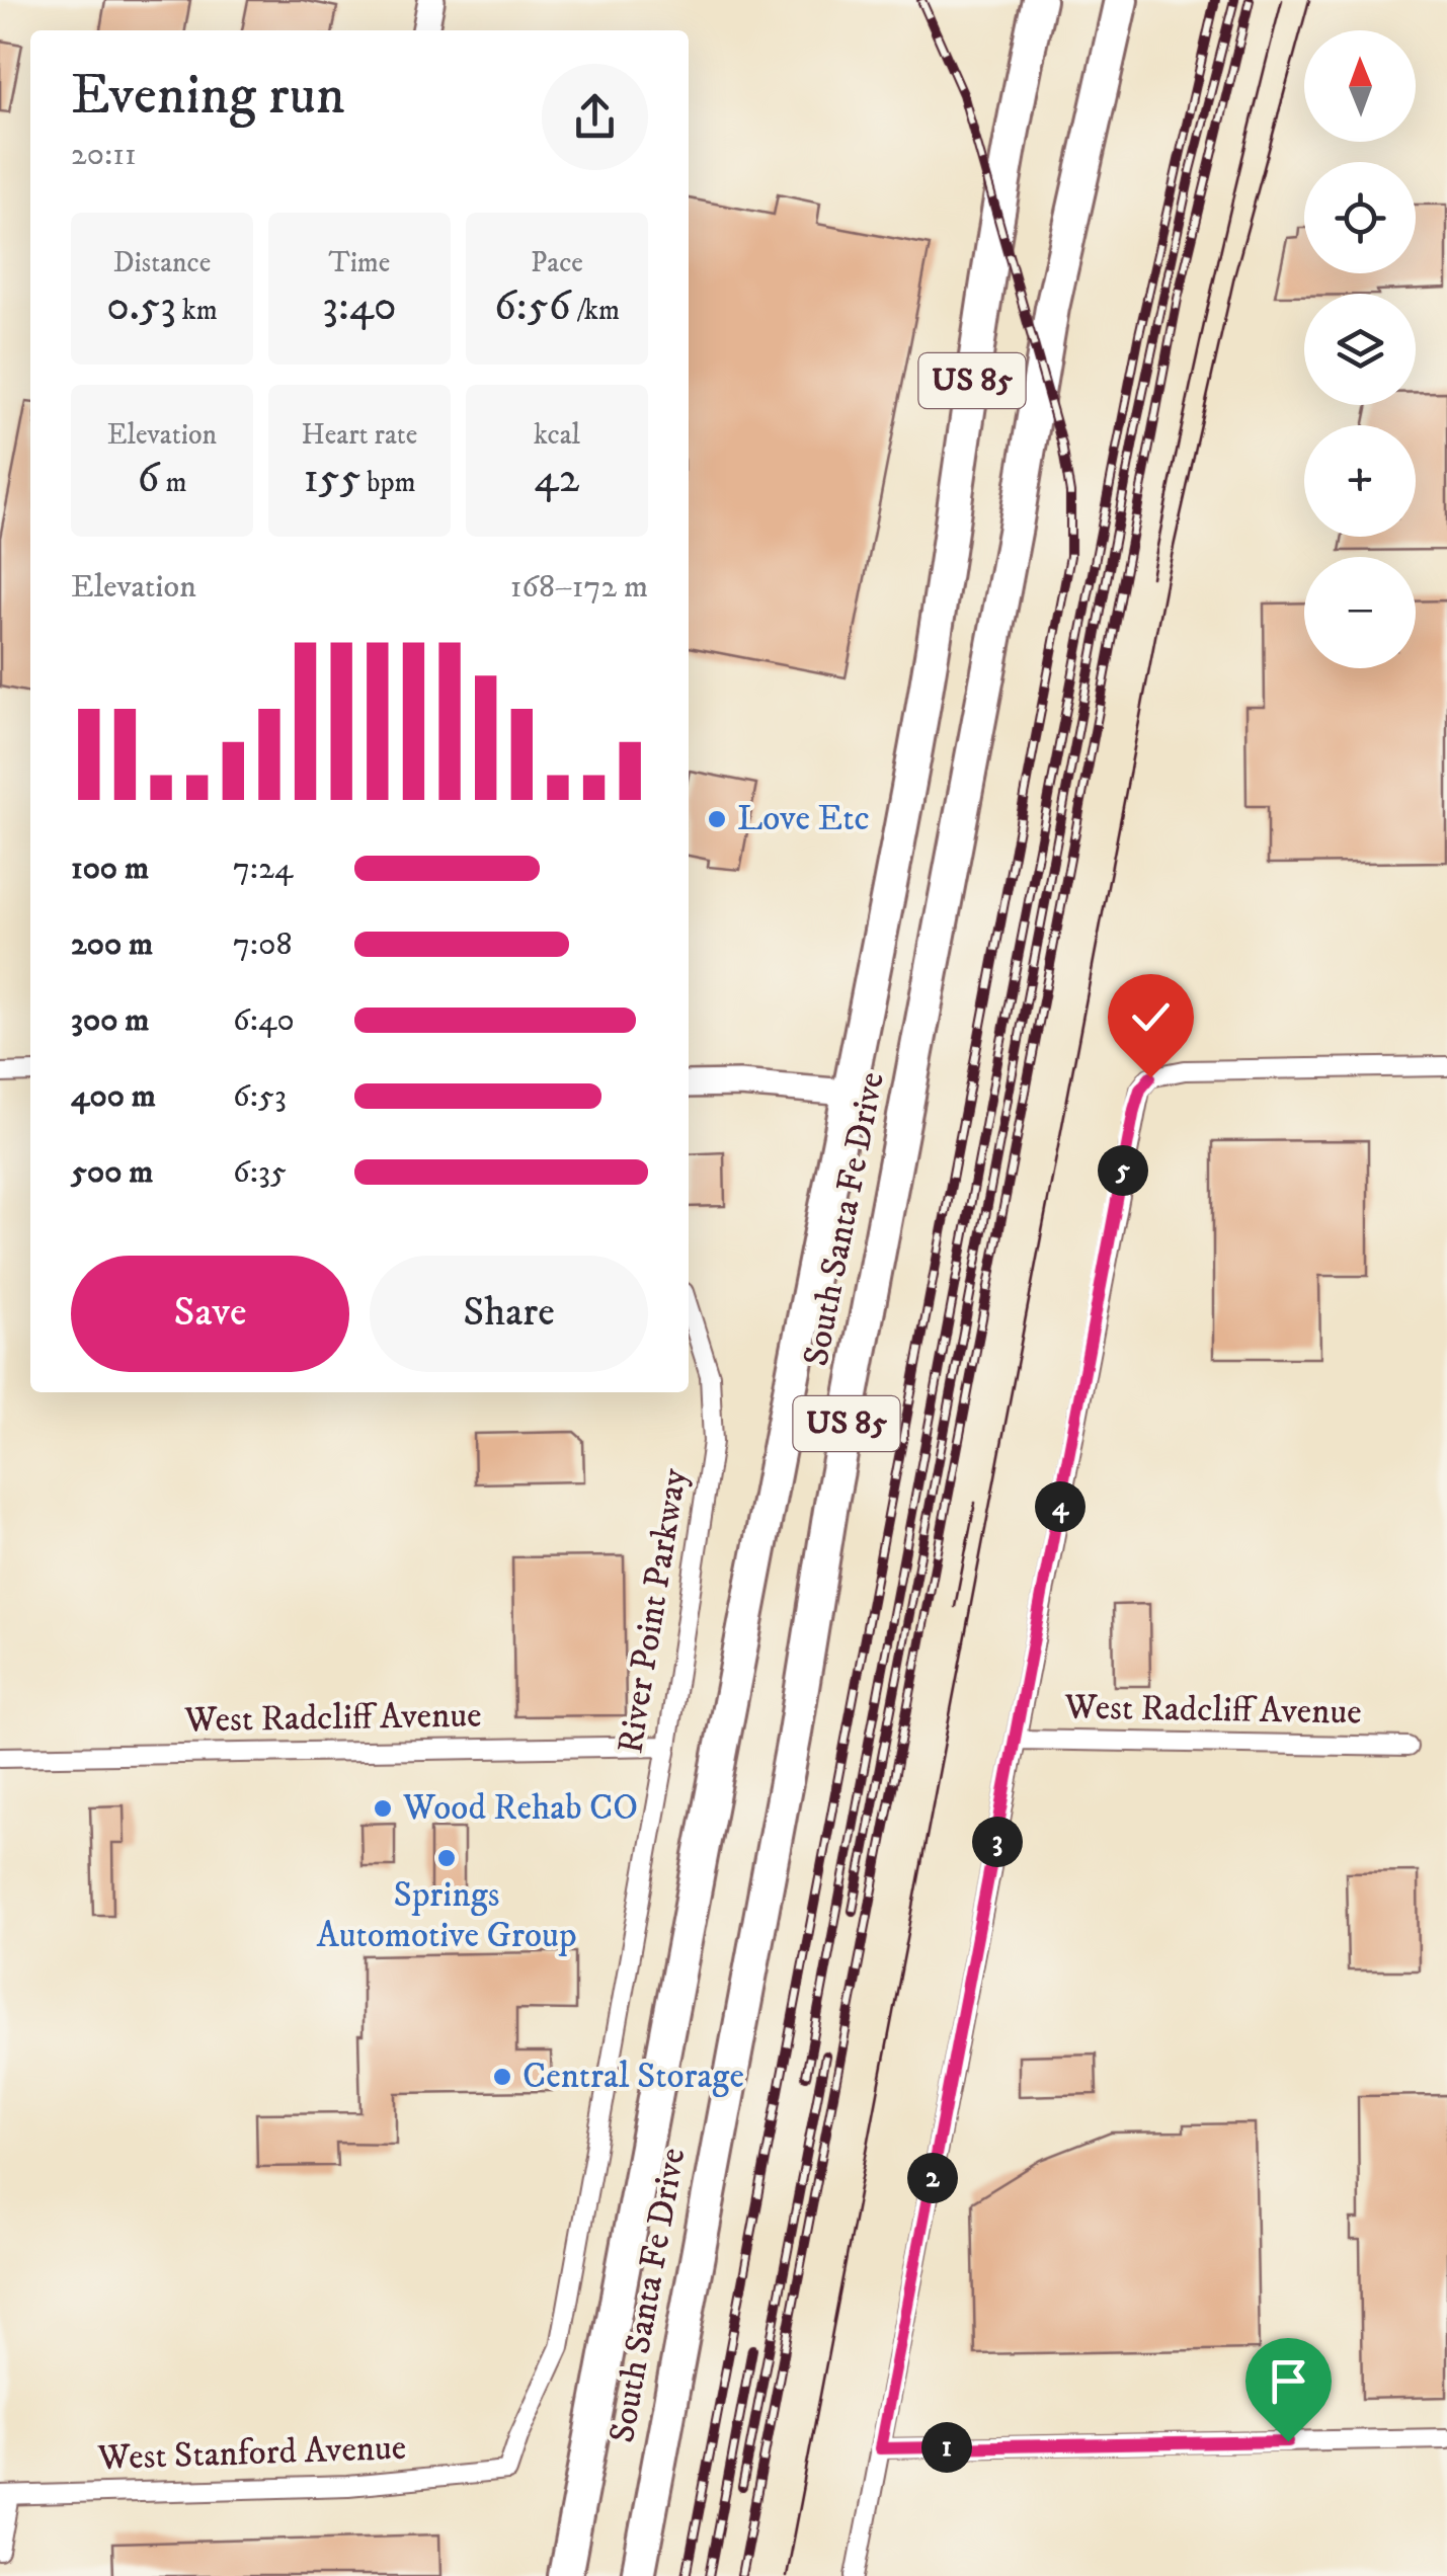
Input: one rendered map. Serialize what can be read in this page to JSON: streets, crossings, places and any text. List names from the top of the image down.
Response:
{
  "streets": {
    "highway": ["US 85", "South Santa Fe Drive"],
    "street": ["River Point Parkway", "West Radcliff Avenue", "West Stanford Avenue"]
  },
  "crossings": [
    ["River Point Parkway", "West Radcliff Avenue"],
    ["River Point Parkway", "West Stanford Avenue"]
  ],
  "places": [
    "Love Etc",
    "Wood Rehab CO",
    "Springs Automotive Group",
    "Central Storage"
  ],
  "north": "top",
  "page": {
    "map_buttons": ["+", "−"],
    "heading": ["Evening run", "20:11"],
    "stats": [
      ["Distance", "0.53 km"],
      ["Time", "3:40"],
      ["Pace", "6:56 /km"],
      ["Elevation", "6 m"],
      ["Heart rate", "155 bpm"],
      ["kcal", "42"]
    ],
    "chart": ["Elevation", "168–172 m"],
    "list": [
      {
        "name": "100 m",
        "note": "7:24"
      },
      {
        "name": "200 m",
        "note": "7:08"
      },
      {
        "name": "300 m",
        "note": "6:40"
      },
      {
        "name": "400 m",
        "note": "6:53"
      },
      {
        "name": "500 m",
        "note": "6:35"
      }
    ],
    "pins": [
      "5",
      "4",
      "3",
      "2",
      "1"
    ],
    "buttons": ["Save", "Share"]
  }
}
